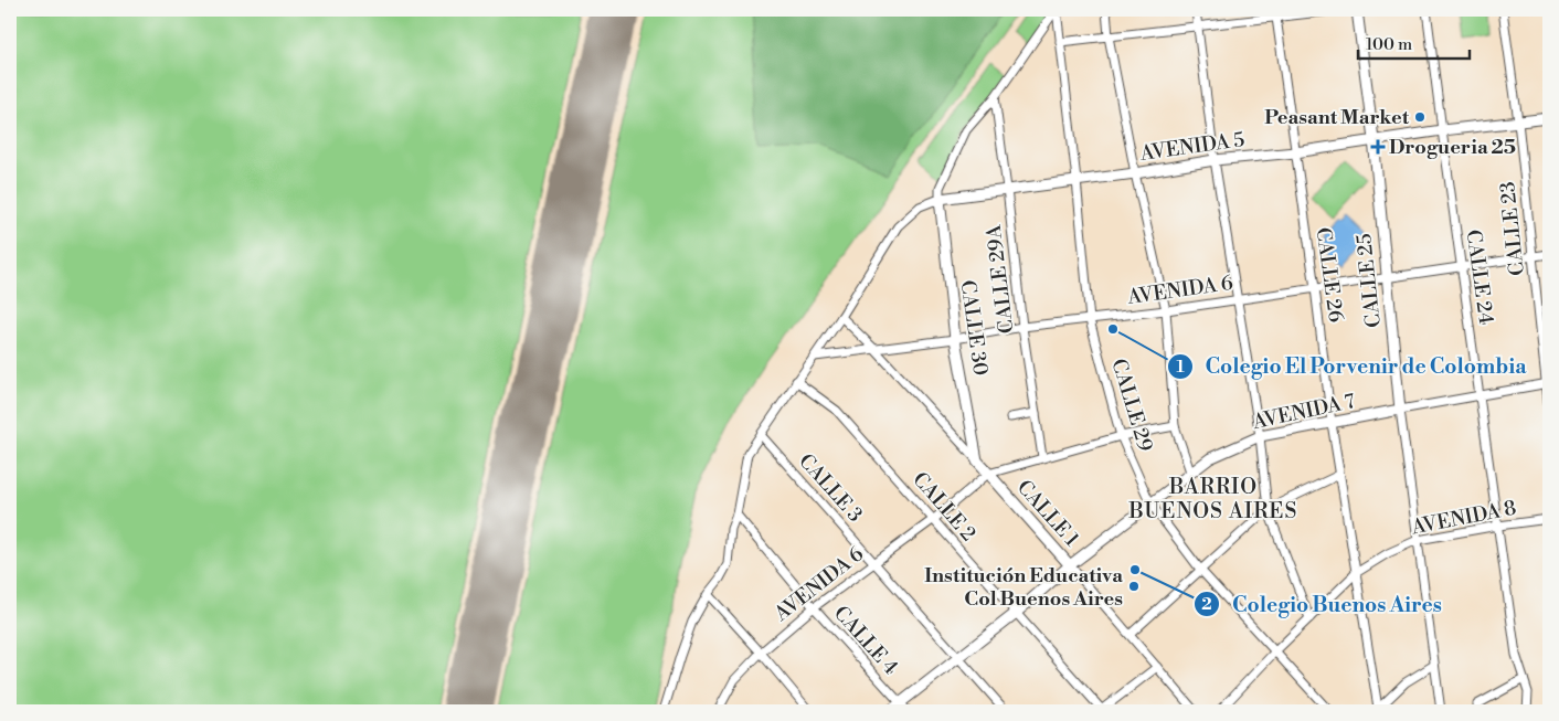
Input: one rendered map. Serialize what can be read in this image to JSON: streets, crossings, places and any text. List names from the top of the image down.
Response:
{
  "streets": {
    "street": [
      "AVENIDA 5",
      "CALLE 23",
      "CALLE 26",
      "CALLE 24",
      "CALLE 29A",
      "CALLE 25",
      "AVENIDA 6",
      "CALLE 30",
      "CALLE 29",
      "AVENIDA 7",
      "CALLE 3",
      "CALLE 2",
      "CALLE 1",
      "AVENIDA 8",
      "CALLE 4"
    ]
  },
  "crossings": [
    ["AVENIDA 5", "CALLE 23"],
    ["AVENIDA 5", "CALLE 26"],
    ["AVENIDA 5", "CALLE 24"],
    ["AVENIDA 5", "CALLE 29A"],
    ["AVENIDA 5", "CALLE 25"],
    ["AVENIDA 5", "CALLE 30"],
    ["AVENIDA 5", "CALLE 29"],
    ["CALLE 23", "AVENIDA 6"],
    ["CALLE 23", "AVENIDA 7"],
    ["CALLE 26", "AVENIDA 6"],
    ["CALLE 26", "AVENIDA 7"],
    ["CALLE 26", "AVENIDA 8"],
    ["CALLE 24", "AVENIDA 6"],
    ["CALLE 24", "AVENIDA 7"],
    ["CALLE 24", "AVENIDA 8"],
    ["CALLE 29A", "AVENIDA 6"],
    ["CALLE 25", "AVENIDA 6"],
    ["CALLE 25", "AVENIDA 7"],
    ["CALLE 25", "AVENIDA 8"],
    ["AVENIDA 6", "CALLE 30"],
    ["AVENIDA 6", "CALLE 29"],
    ["AVENIDA 6", "CALLE 3"],
    ["AVENIDA 6", "CALLE 2"],
    ["AVENIDA 6", "CALLE 1"],
    ["AVENIDA 6", "CALLE 4"],
    ["CALLE 30", "CALLE 1"],
    ["CALLE 29", "AVENIDA 7"],
    ["CALLE 29", "AVENIDA 8"],
    ["AVENIDA 7", "CALLE 3"],
    ["AVENIDA 7", "CALLE 2"],
    ["AVENIDA 7", "CALLE 1"],
    ["AVENIDA 7", "CALLE 4"]
  ],
  "districts": ["BARRIO BUENOS AIRES"],
  "places": {
    "other": [
      "Peasant Market",
      "Colegio El Porvenir de Colombia",
      "Colegio Buenos Aires",
      "Institución Educativa Col Buenos Aires"
    ],
    "health": ["Drogueria 25"]
  },
  "scale_bar": "100 m"
}
